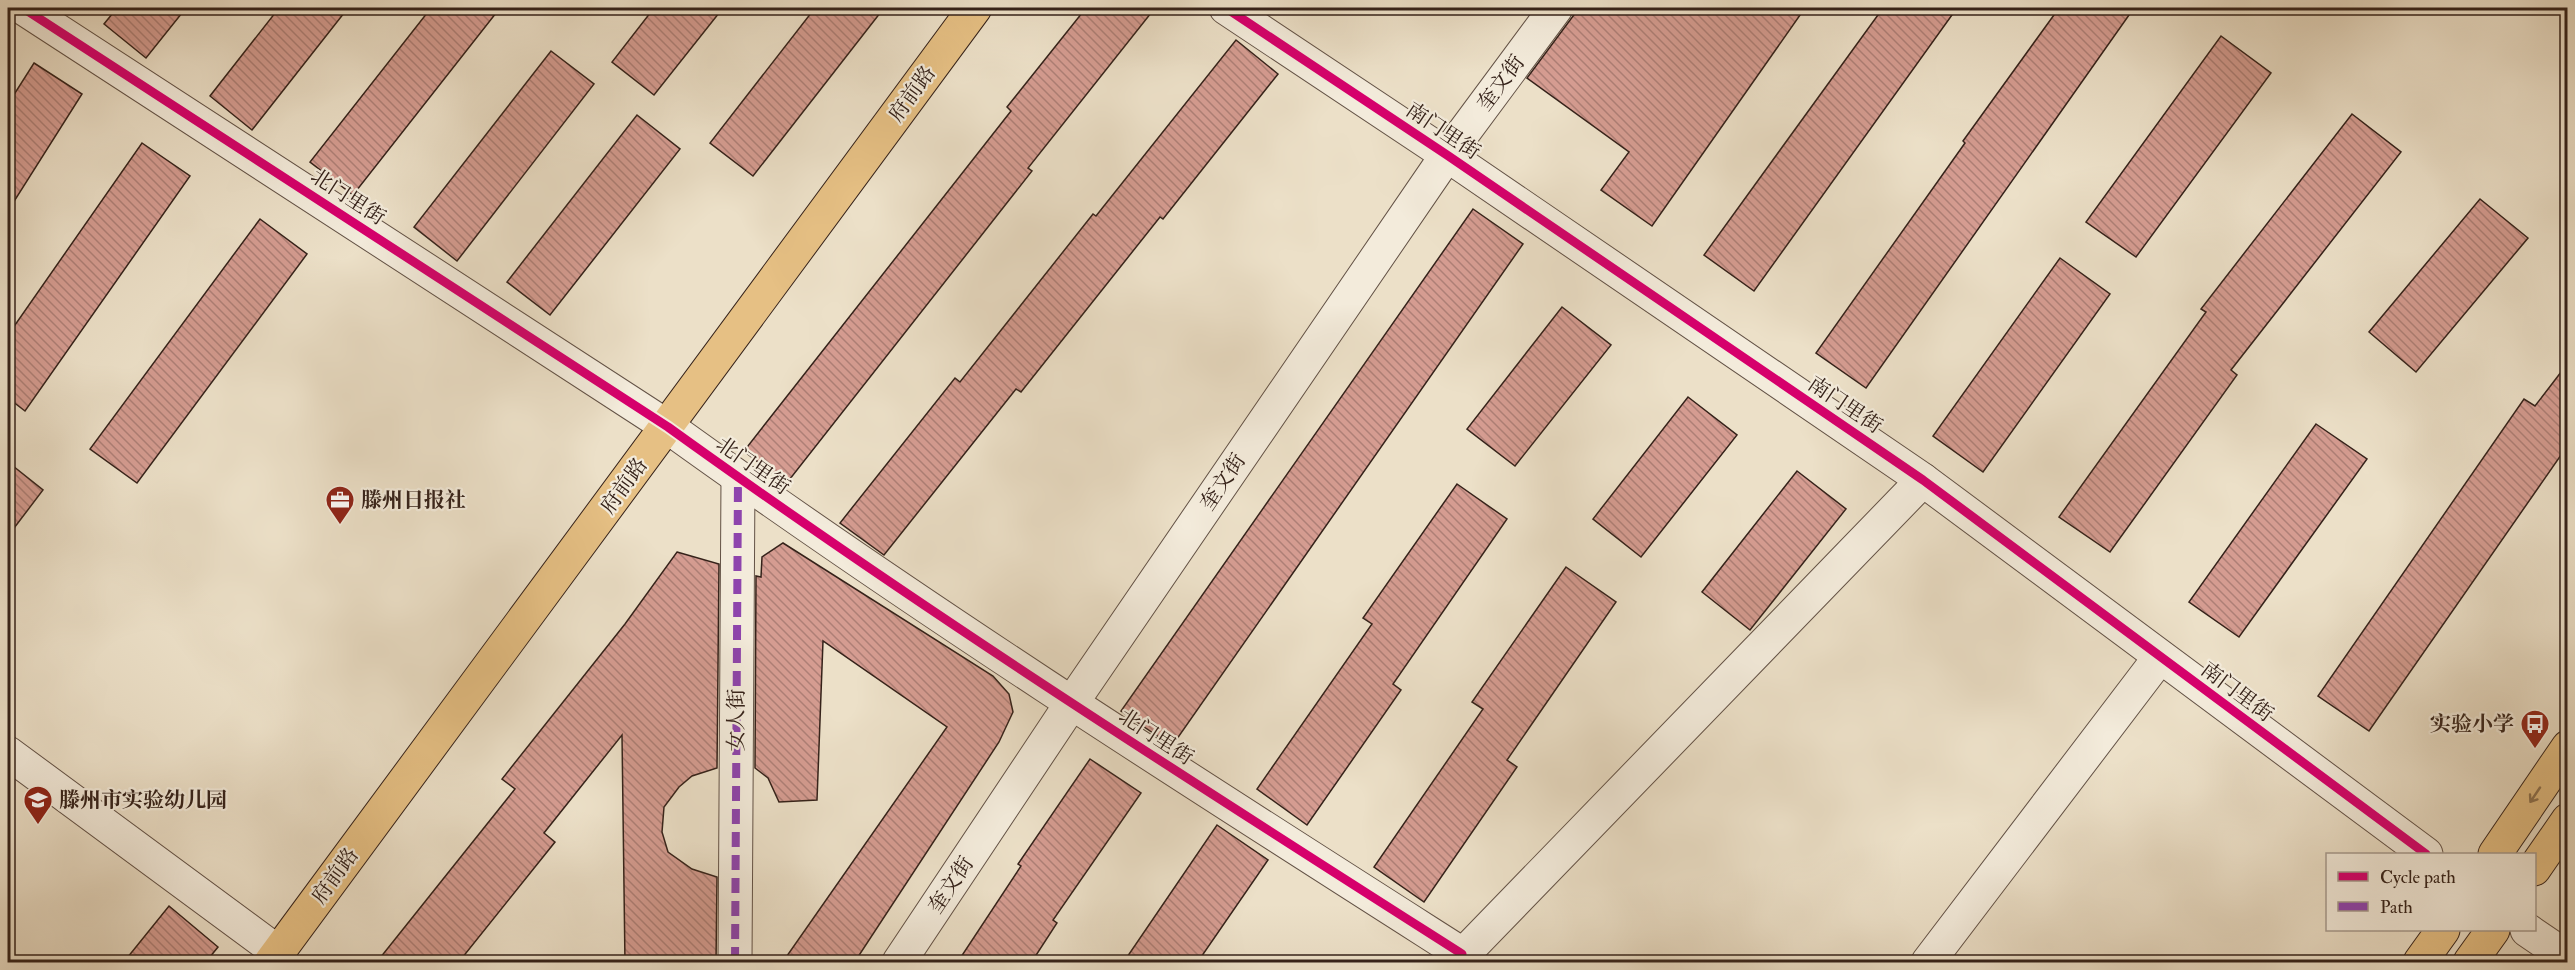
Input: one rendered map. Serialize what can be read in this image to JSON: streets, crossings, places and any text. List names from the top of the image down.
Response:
{
  "streets": {
    "main road": ["府前路"],
    "street": [
      "奎文街",
      "南门里街",
      "北门里街",
      "女人街"
    ]
  },
  "crossings": [
    ["奎文街", "南门里街"],
    ["奎文街", "北门里街"],
    ["府前路", "北门里街"],
    ["北门里街", "女人街"]
  ],
  "places": {
    "office": ["滕州日报社"],
    "bus stop": ["实验小学"],
    "school or university": ["滕州市实验幼儿园"]
  },
  "legend": ["Cycle path", "Path"]
}
